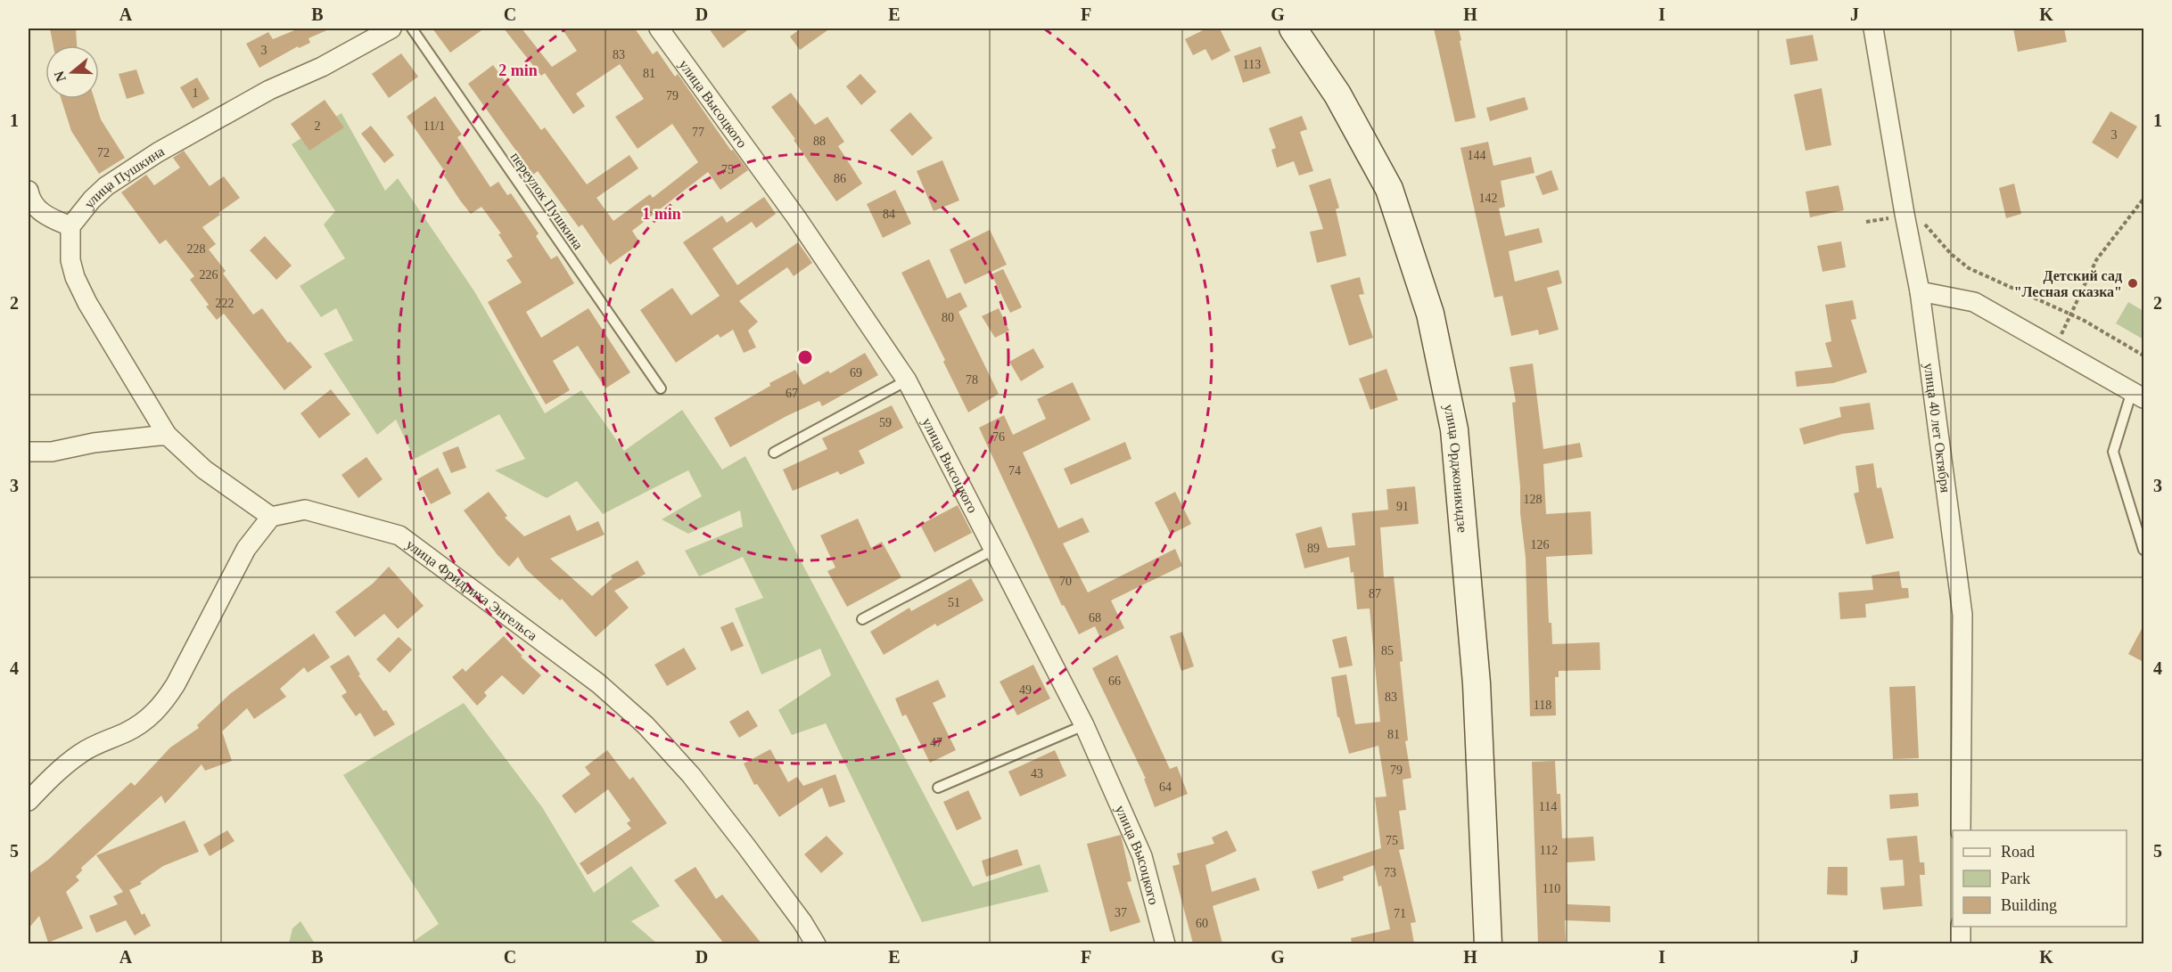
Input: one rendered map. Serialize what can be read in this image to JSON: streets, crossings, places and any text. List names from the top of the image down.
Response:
{
  "streets": {
    "main road": ["улица Орджоникидзе"],
    "street": [
      "улица Высоцкого",
      "улица Пушкина",
      "улица 40 лет Октября",
      "улица Фридриха Энгельса"
    ],
    "lane": ["переулок Пушкина"]
  },
  "places": ["Детский сад \"Лесная сказка\""],
  "house_numbers": [
    "3",
    "83",
    "113",
    "81",
    "1",
    "79",
    "2",
    "11/1",
    "77",
    "3",
    "88",
    "72",
    "144",
    "75",
    "86",
    "142",
    "84",
    "228",
    "226",
    "222",
    "80",
    "69",
    "78",
    "67",
    "59",
    "76",
    "74",
    "128",
    "91",
    "126",
    "89",
    "70",
    "87",
    "51",
    "68",
    "85",
    "66",
    "49",
    "83",
    "118",
    "81",
    "47",
    "79",
    "43",
    "64",
    "114",
    "75",
    "112",
    "73",
    "110",
    "37",
    "71",
    "60"
  ],
  "legend": ["Road", "Park", "Building"],
  "north": "left",
  "grid": {
    "columns": [
      "A",
      "B",
      "C",
      "D",
      "E",
      "F",
      "G",
      "H",
      "I",
      "J",
      "K"
    ],
    "rows": [
      "1",
      "2",
      "3",
      "4",
      "5"
    ]
  },
  "rings": ["2 min", "1 min"]
}
